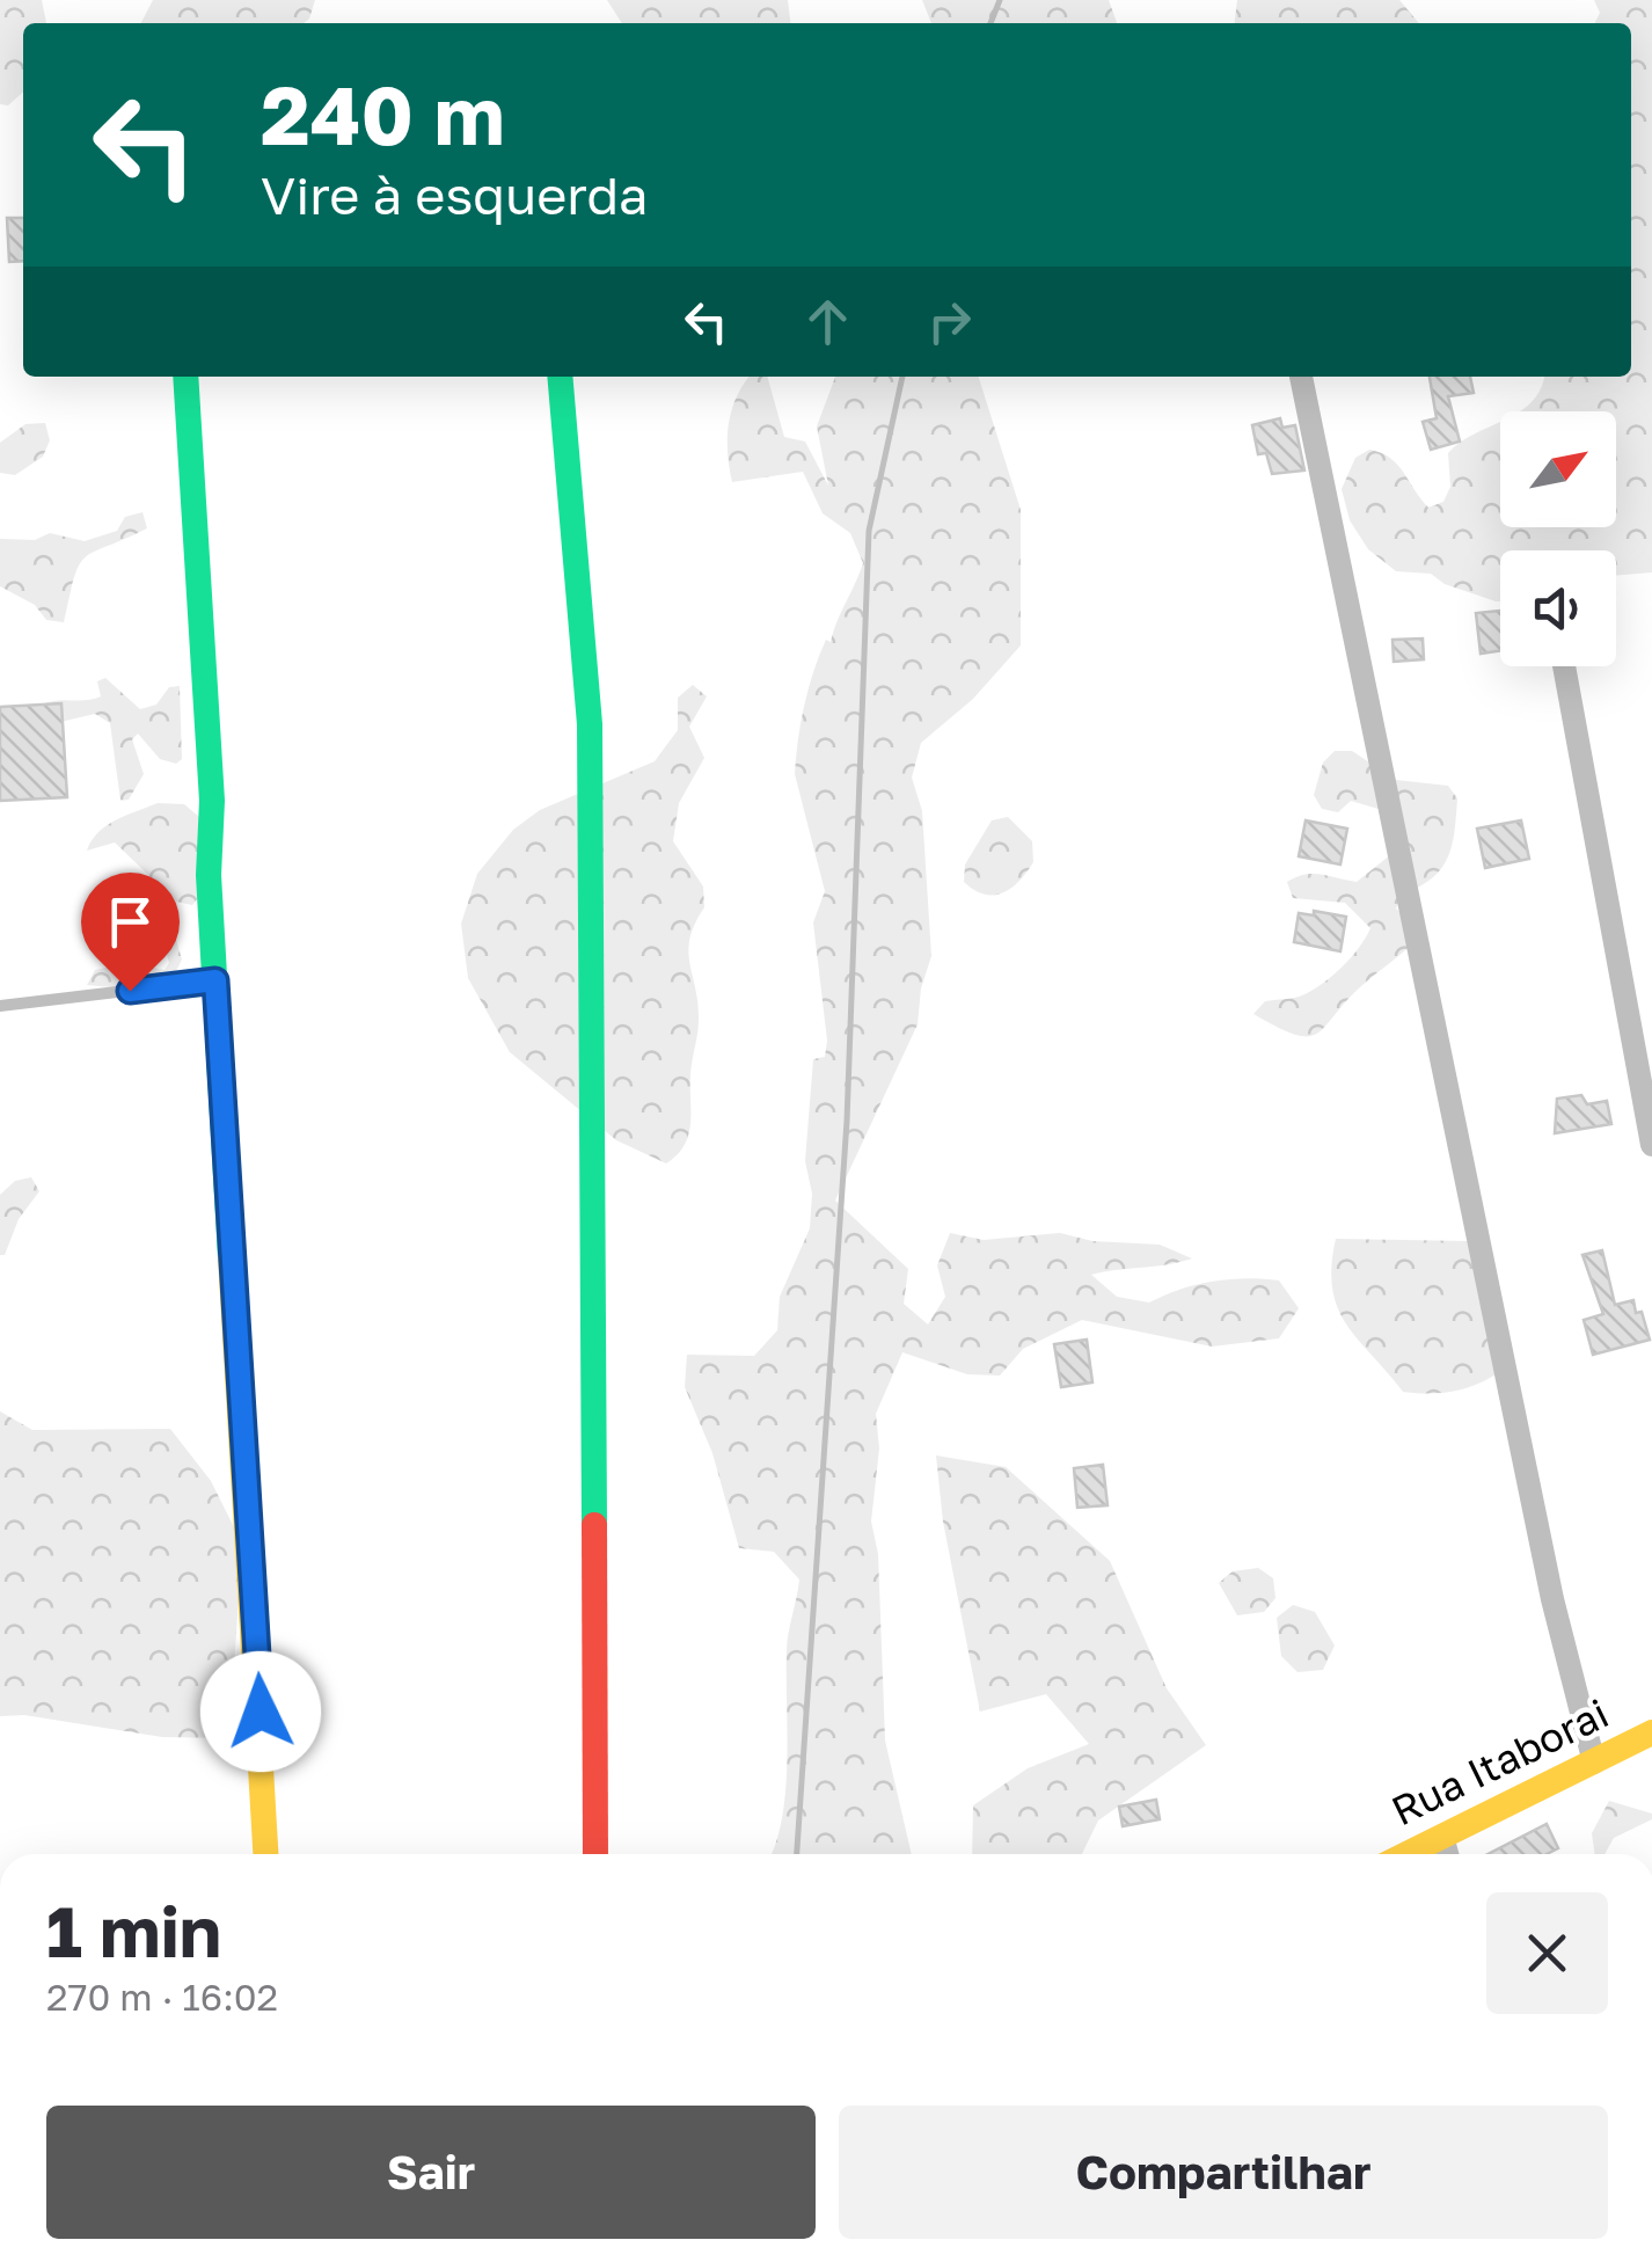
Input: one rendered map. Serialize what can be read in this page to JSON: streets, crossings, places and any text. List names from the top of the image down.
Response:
{
  "streets": {
    "street": ["Rua Itaborai"]
  },
  "north": "top right",
  "page": {
    "turn": ["240 m", "Vire à esquerda"],
    "heading": ["1 min", "270 m · 16:02"],
    "buttons": ["Sair", "Compartilhar"]
  }
}
